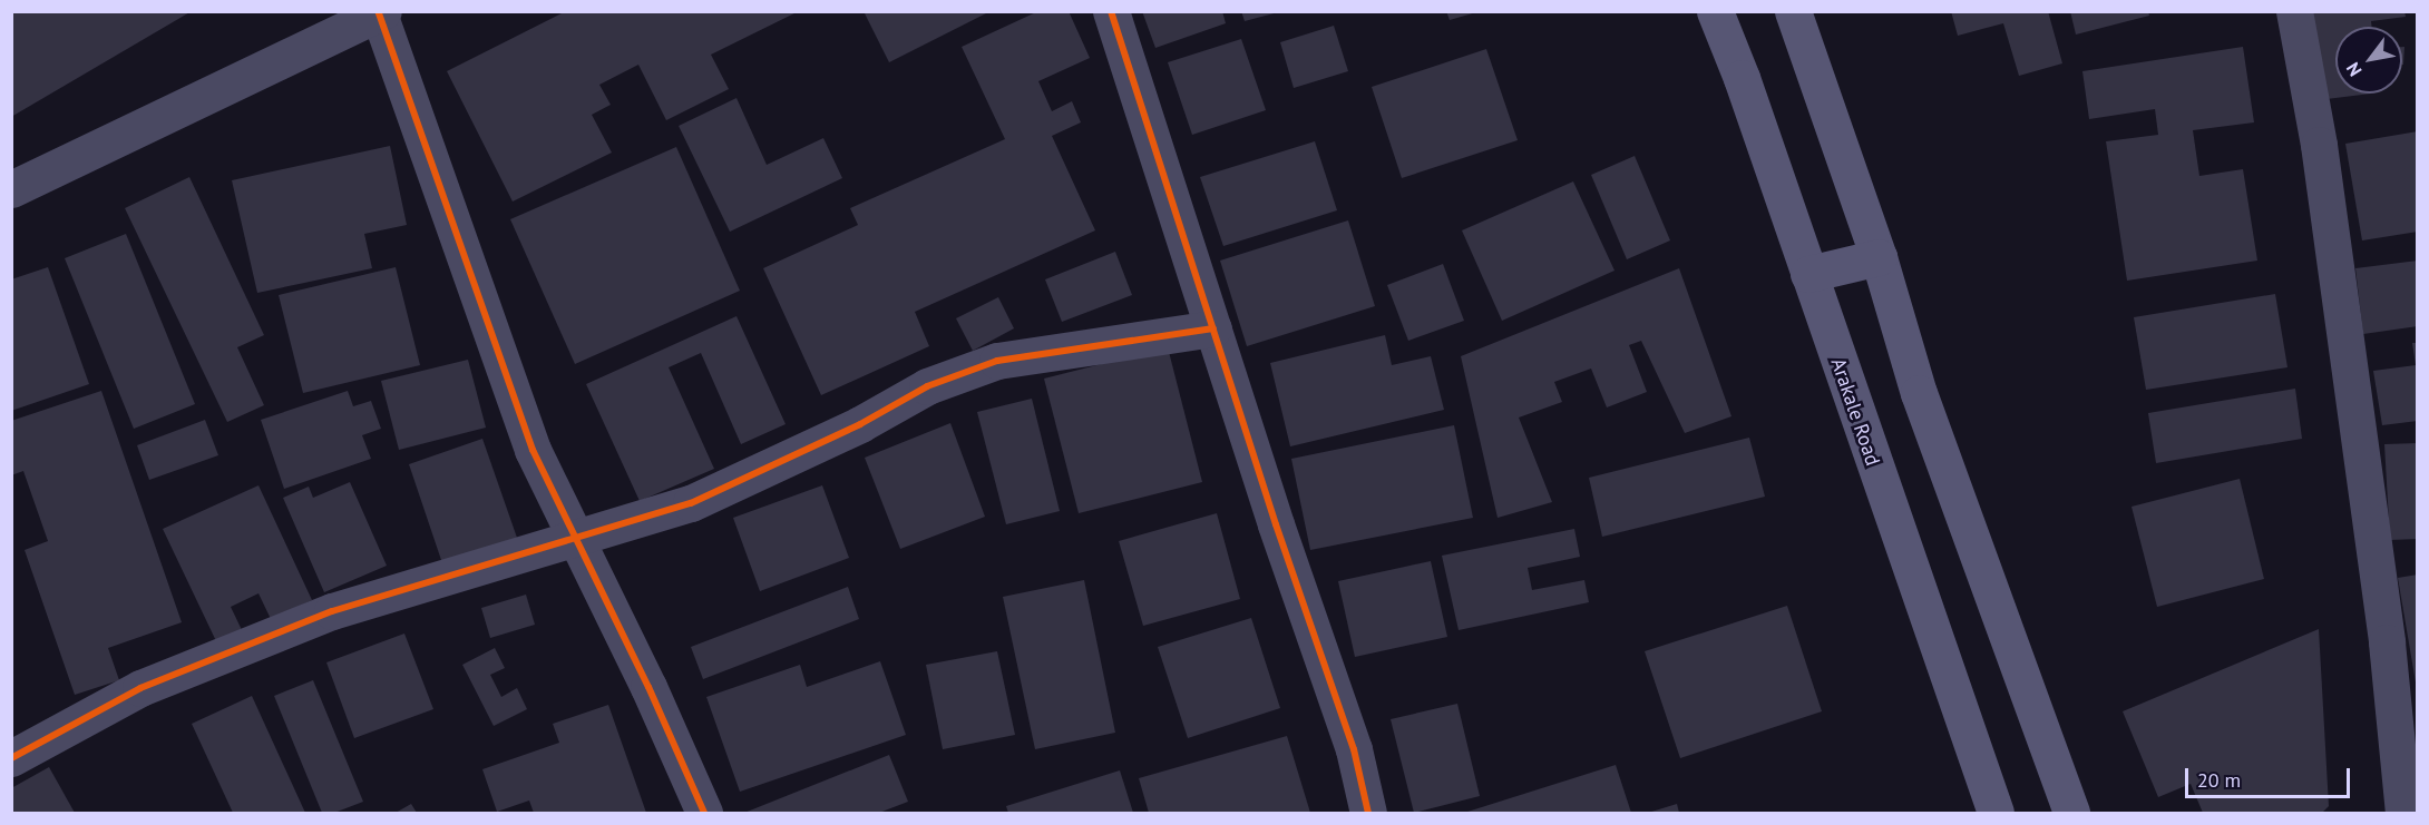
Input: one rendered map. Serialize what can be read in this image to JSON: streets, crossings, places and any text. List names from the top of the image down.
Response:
{
  "streets": {
    "main road": ["Arakale Road"]
  },
  "scale_bar": "20 m",
  "north": "bottom left"
}
